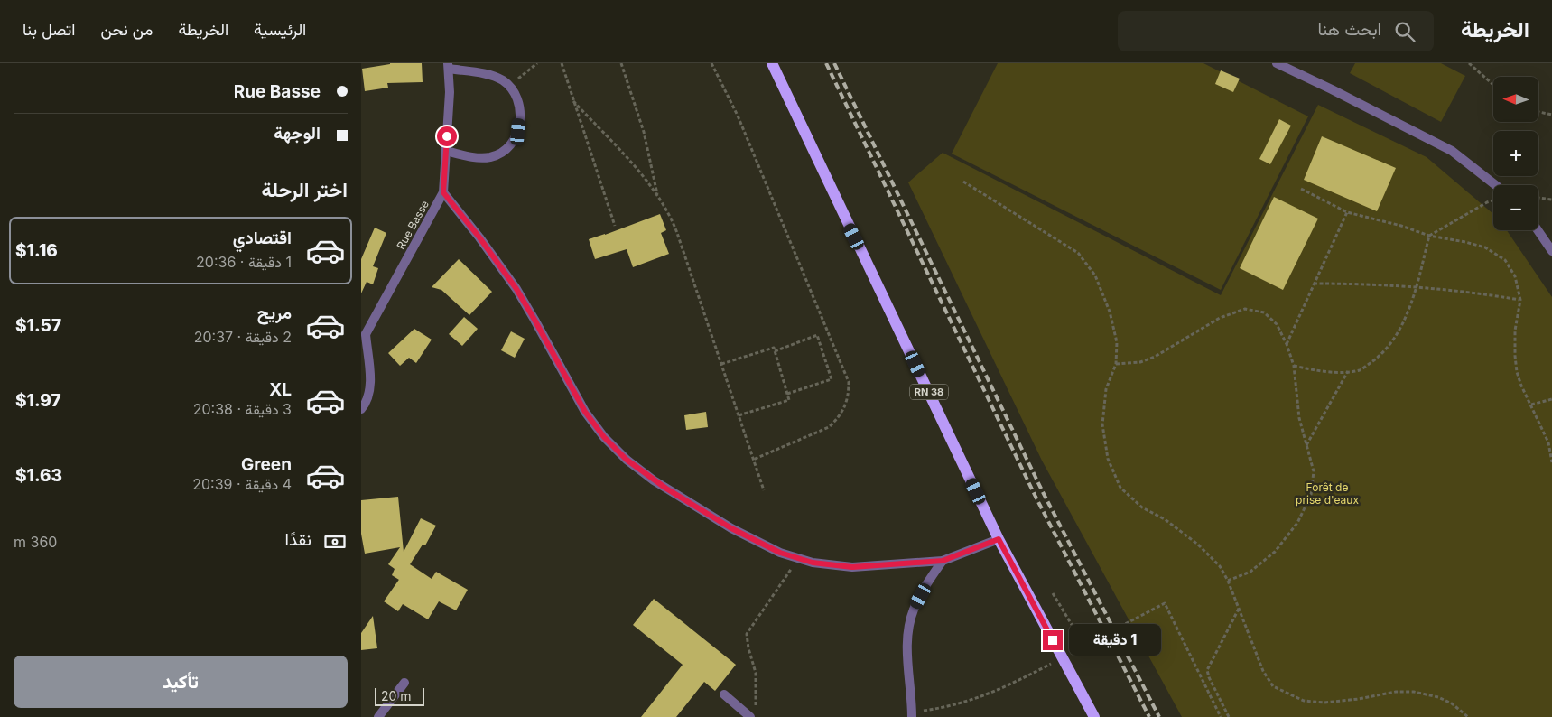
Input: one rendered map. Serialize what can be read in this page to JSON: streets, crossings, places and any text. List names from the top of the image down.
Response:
{
  "streets": {
    "main road": ["RN 38"],
    "street": ["Rue Basse"]
  },
  "parks": ["Forêt de prise d'eaux"],
  "scale_bar": "20 m",
  "north": "left",
  "page": {
    "header": "الخريطة",
    "search": "ابحث هنا",
    "nav": [
      "الرئيسية",
      "الخريطة",
      "من نحن",
      "اتصل بنا"
    ],
    "banner": ["Rue Basse", "الوجهة"],
    "map_buttons": ["+", "−"],
    "heading": "اختر الرحلة",
    "list": [
      {
        "name": "اقتصادي",
        "note": "1 دقيقة · 20:36",
        "value": "$1.16"
      },
      {
        "name": "مريح",
        "note": "2 دقيقة · 20:37",
        "value": "$1.57"
      },
      {
        "name": "XL",
        "note": "3 دقيقة · 20:38",
        "value": "$1.97"
      },
      {
        "name": "Green",
        "note": "4 دقيقة · 20:39",
        "value": "$1.63"
      }
    ],
    "pay": ["نقدًا", "360 m"],
    "bubble": "1 دقيقة",
    "buttons": "تأكيد",
    "scale": "20 m"
  }
}
